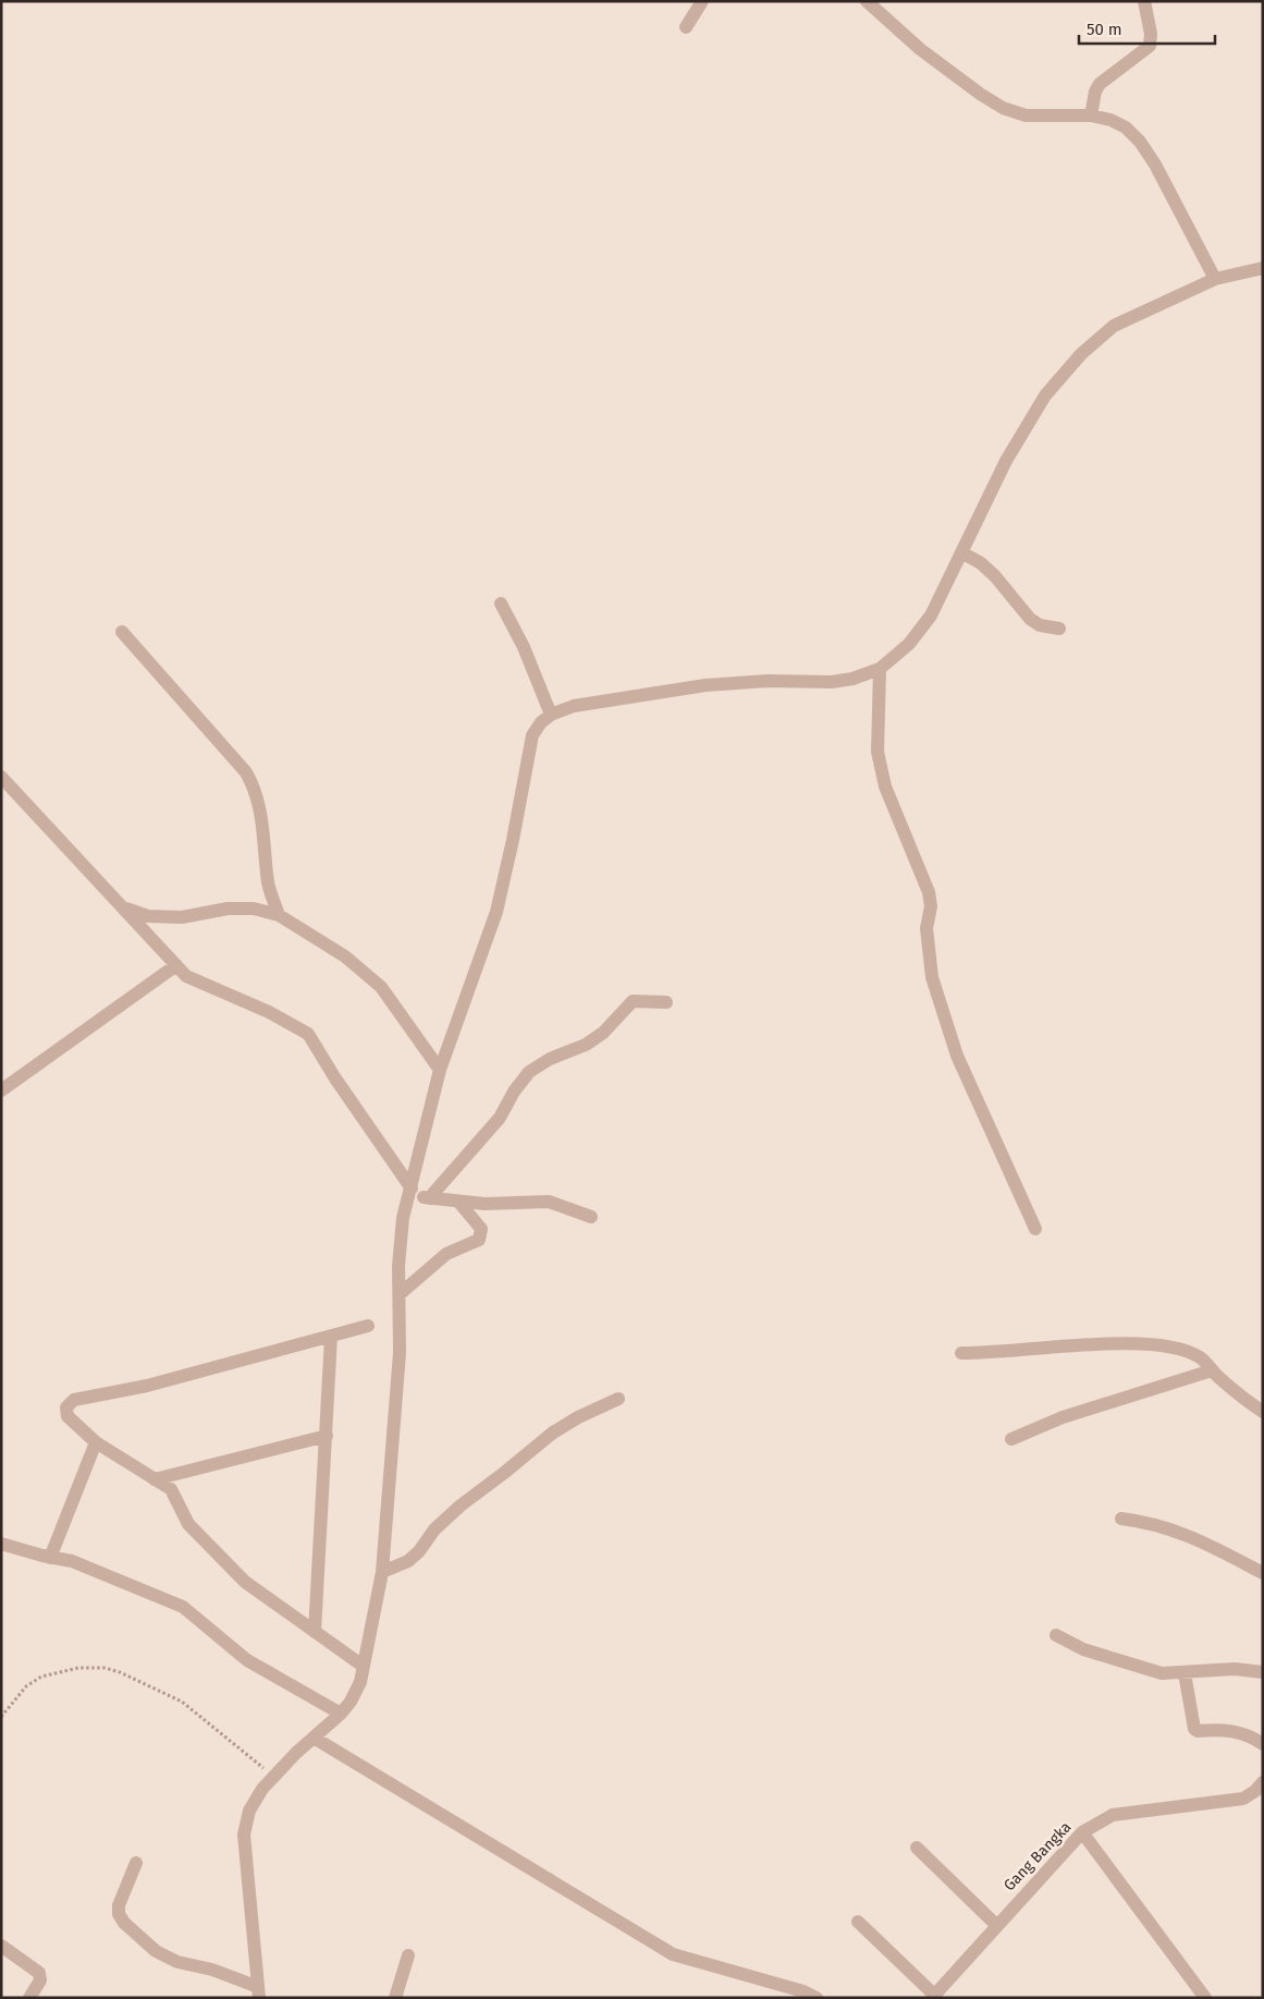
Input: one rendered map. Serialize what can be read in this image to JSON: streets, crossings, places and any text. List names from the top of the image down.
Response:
{
  "streets": {
    "street": ["Gang Bangka"]
  },
  "scale_bar": "50 m"
}
